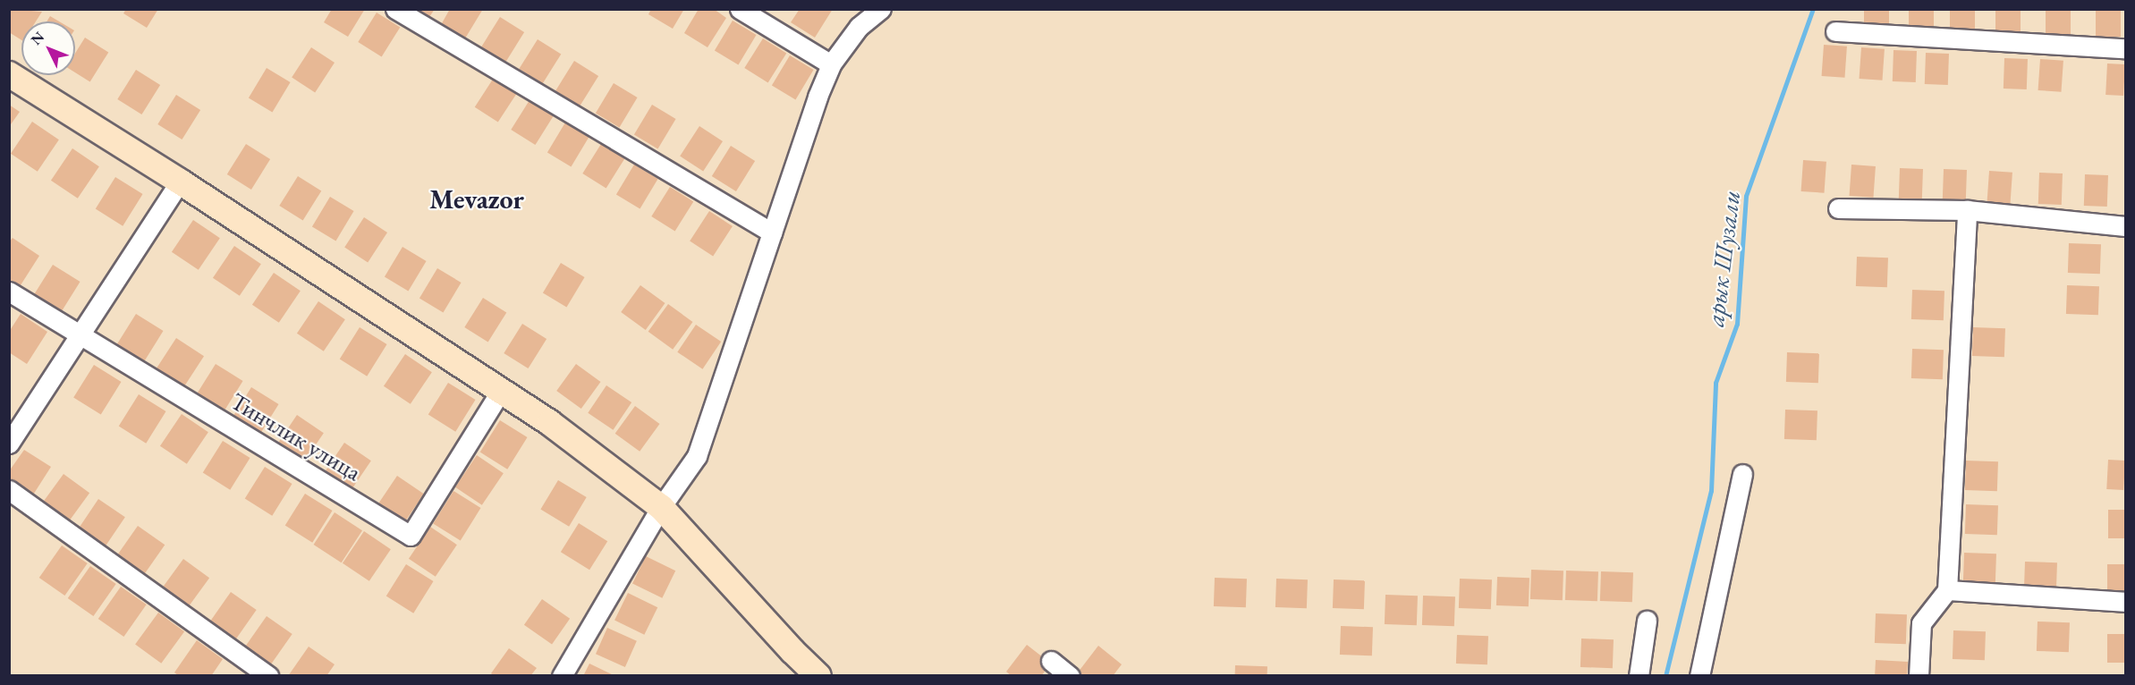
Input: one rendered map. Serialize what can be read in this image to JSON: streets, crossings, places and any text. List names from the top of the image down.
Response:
{
  "streets": {
    "street": ["Тинчлик улица"]
  },
  "districts": ["Mevazor"],
  "water": ["арык Шузали"],
  "north": "top left"
}
